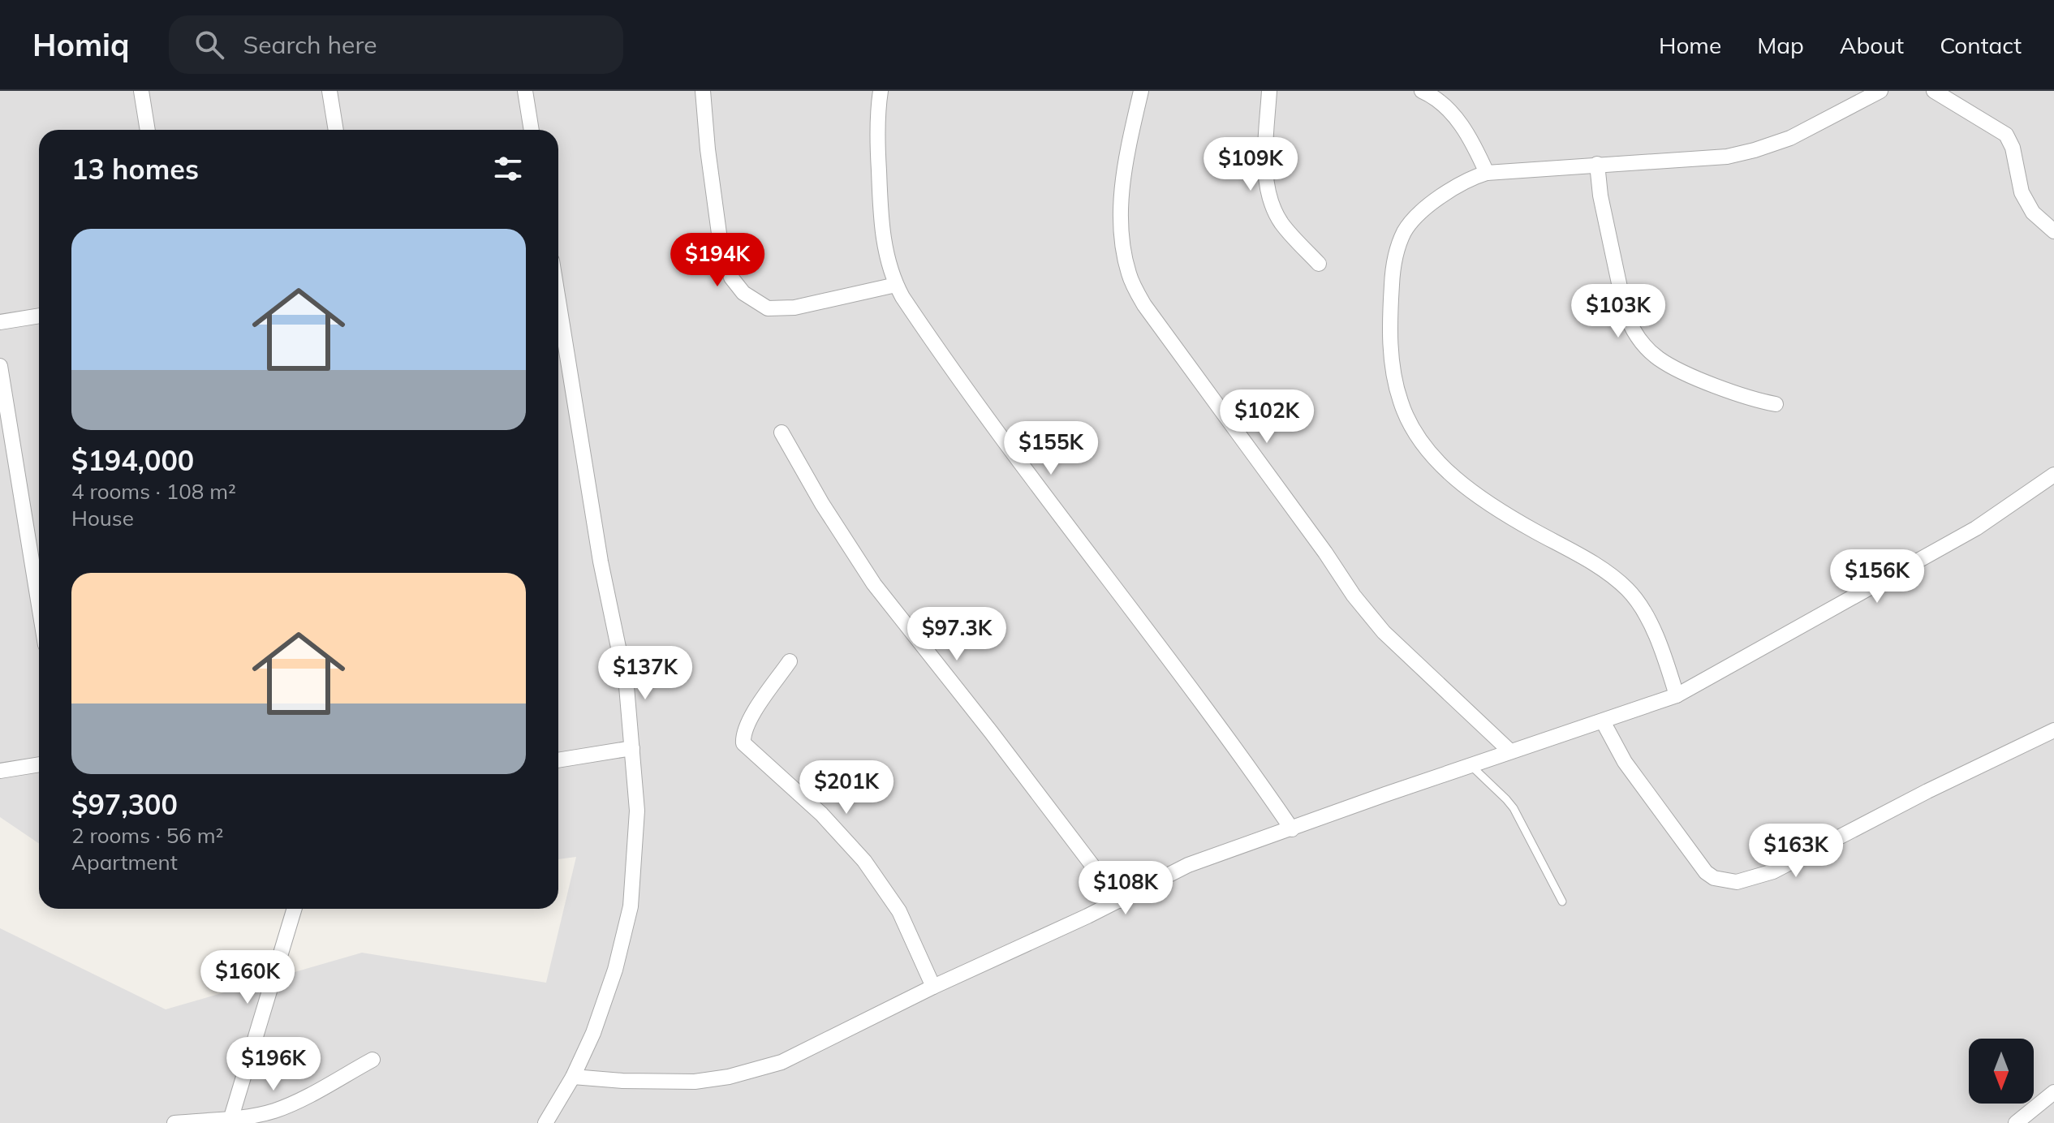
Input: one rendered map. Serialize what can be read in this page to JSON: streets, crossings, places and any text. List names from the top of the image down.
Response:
{
  "north": "bottom",
  "page": {
    "header": "Homiq",
    "search": "Search here",
    "nav": [
      "Home",
      "Map",
      "About",
      "Contact"
    ],
    "heading": "13 homes",
    "price": [
      "$109K",
      "$194K",
      "$103K",
      "$102K",
      "$155K",
      "$156K",
      "$97.3K",
      "$137K",
      "$201K",
      "$163K",
      "$108K",
      "$160K",
      "$196K"
    ],
    "list": [
      {
        "name": "$194,000",
        "note": "4 rooms · 108 m² · House"
      },
      {
        "name": "$97,300",
        "note": "2 rooms · 56 m² · Apartment"
      }
    ]
  }
}
